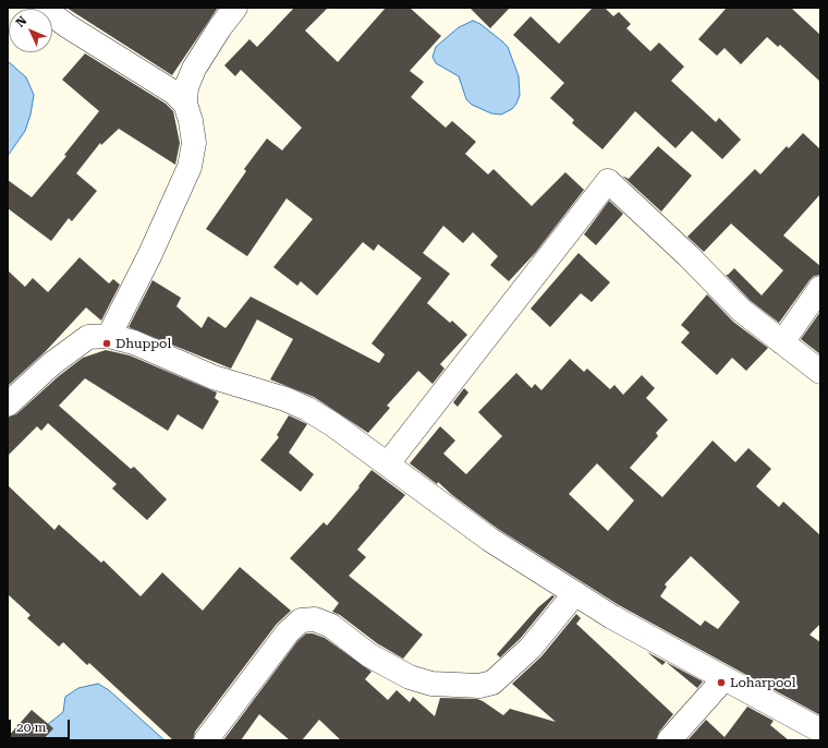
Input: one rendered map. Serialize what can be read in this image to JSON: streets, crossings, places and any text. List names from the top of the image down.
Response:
{
  "places": ["Dhuppol", "Loharpool"],
  "scale_bar": "20 m",
  "north": "top left"
}
